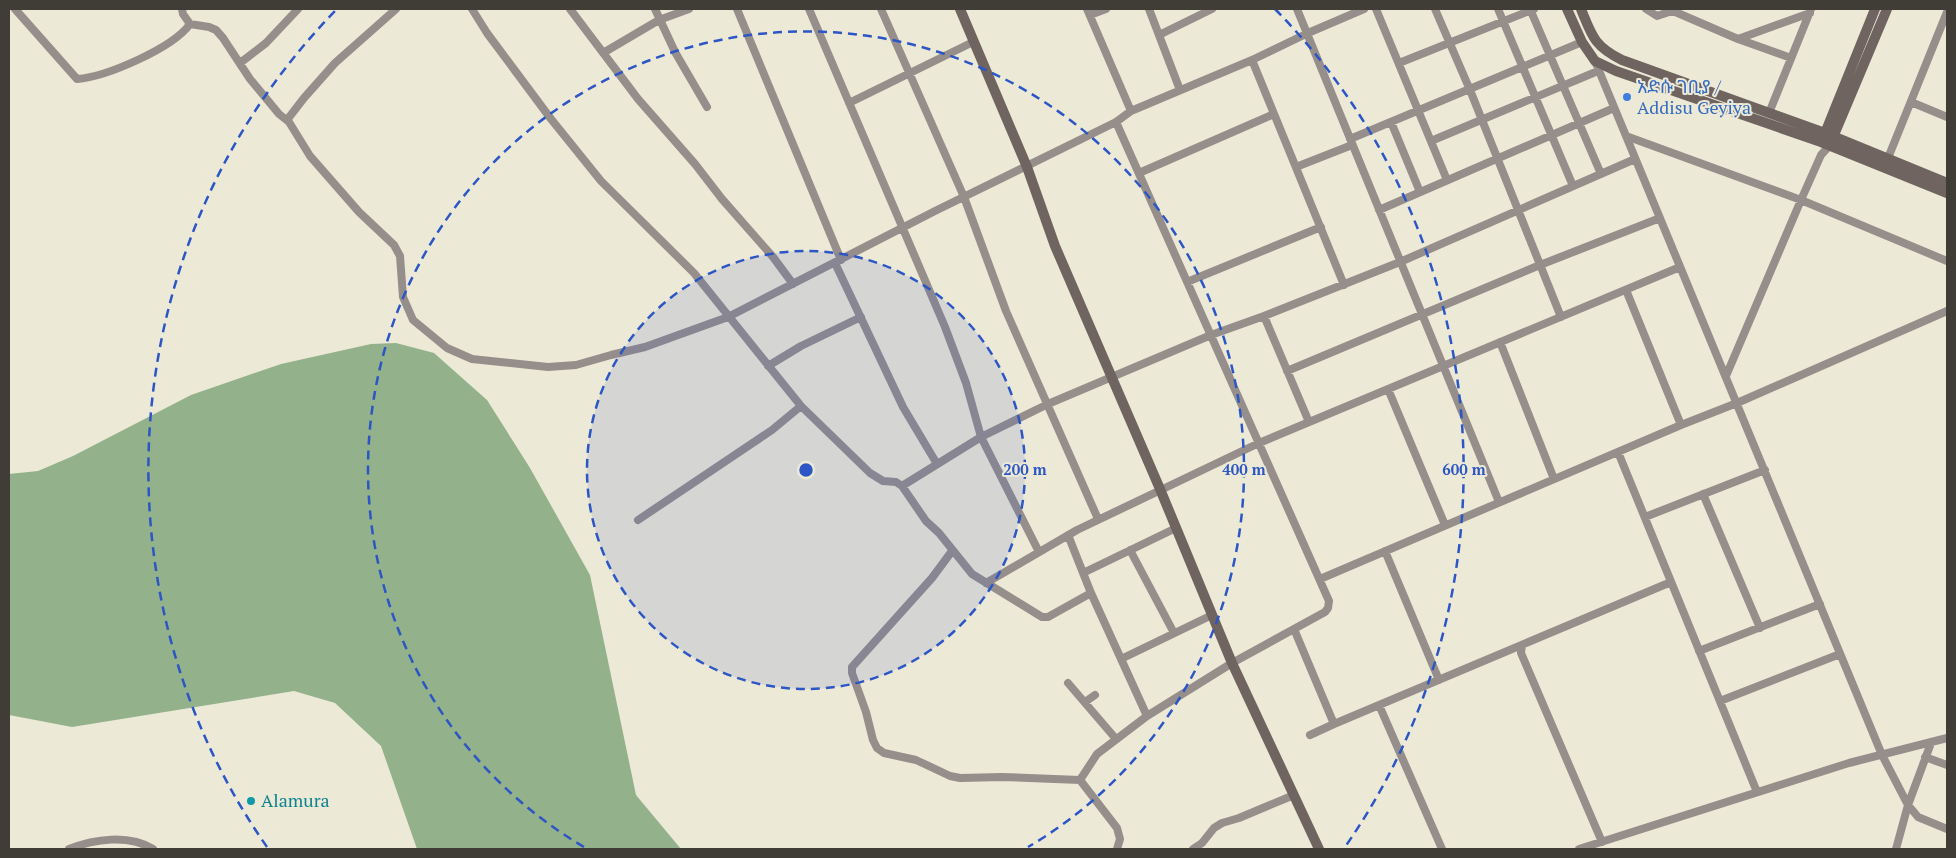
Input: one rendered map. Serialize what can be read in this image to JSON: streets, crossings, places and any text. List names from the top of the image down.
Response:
{
  "places": ["አድሱ ገቢያ / Addisu Geyiya", "Alamura"],
  "rings": ["200 m", "400 m", "600 m"]
}
